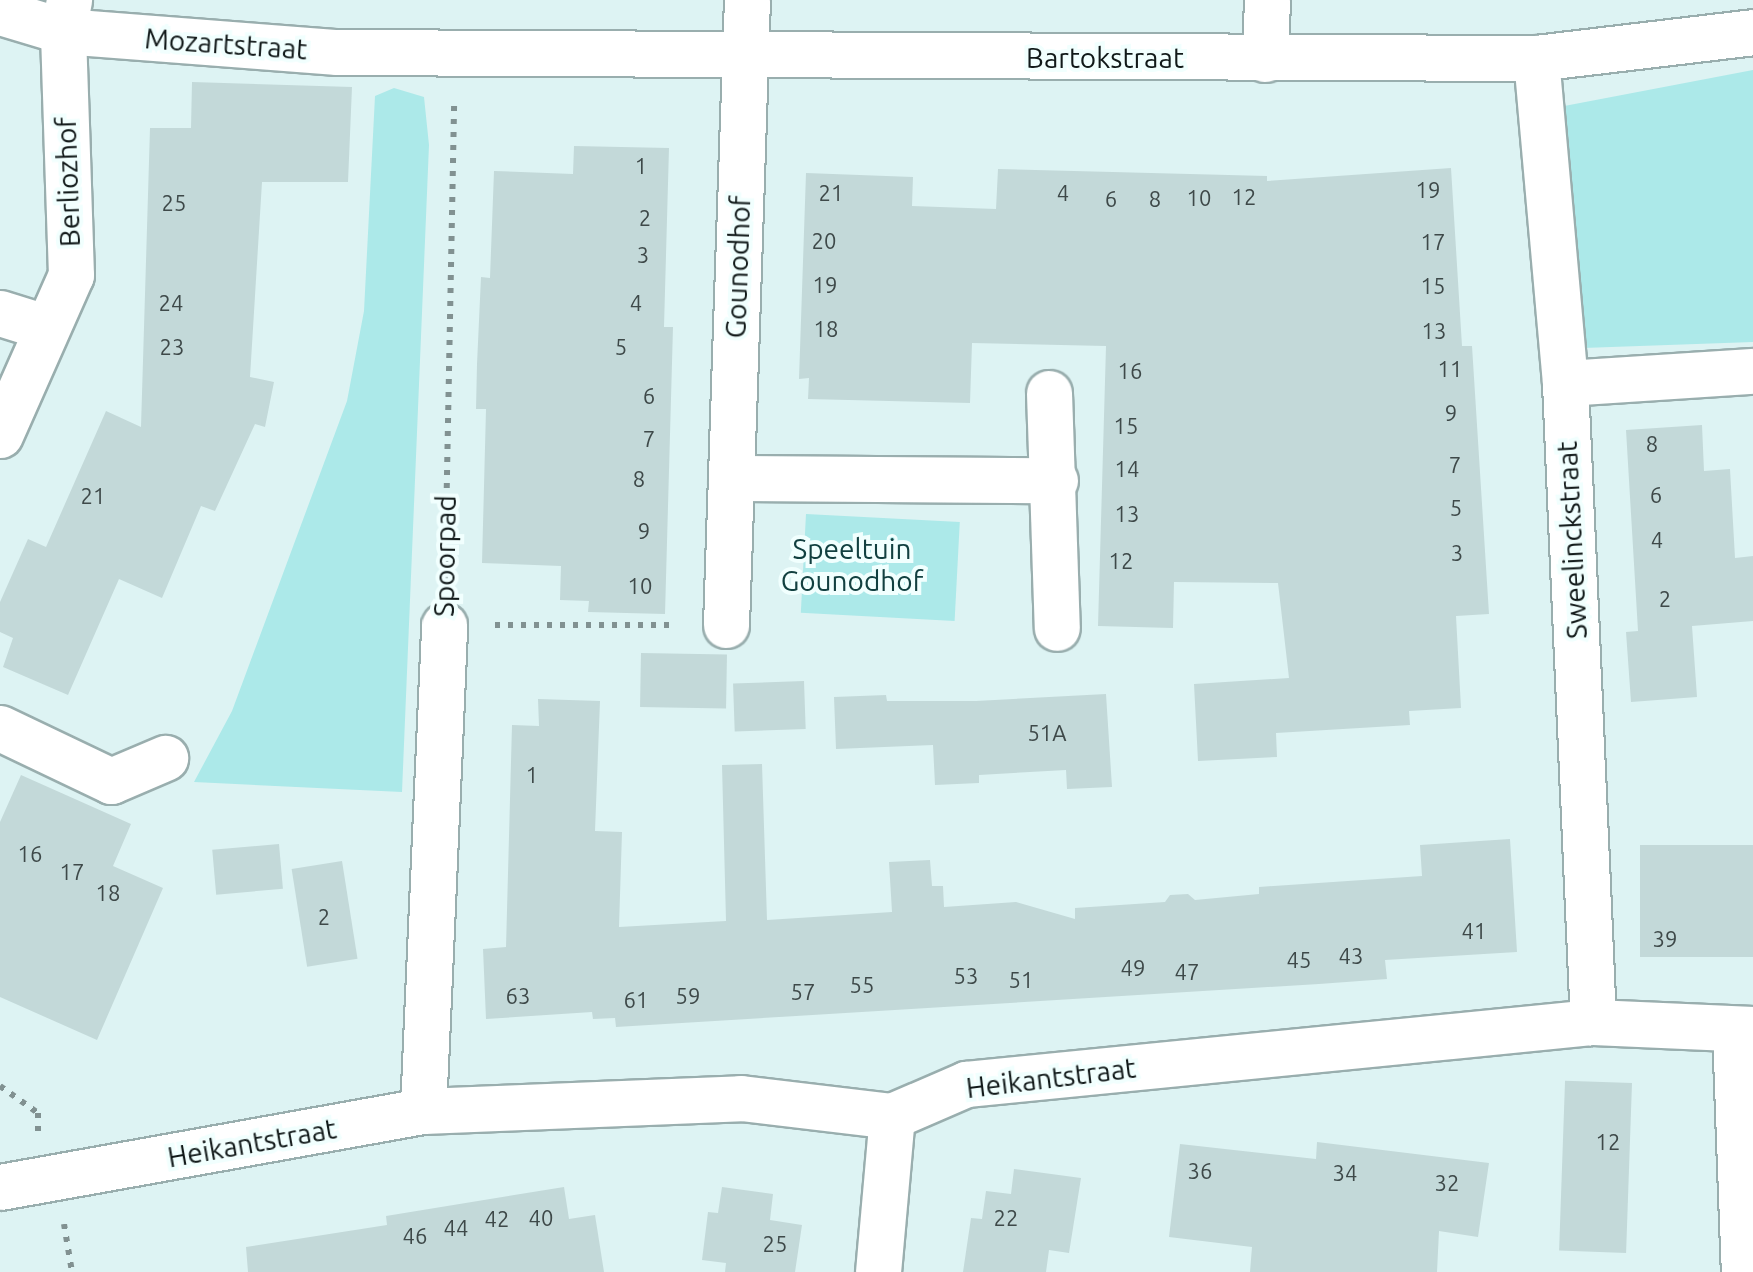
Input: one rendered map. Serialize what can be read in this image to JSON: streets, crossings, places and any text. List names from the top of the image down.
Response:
{
  "streets": {
    "street": [
      "Mozartstraat",
      "Bartokstraat",
      "Berliozhof",
      "Gounodhof",
      "Sweelinckstraat",
      "Spoorpad",
      "Heikantstraat"
    ]
  },
  "crossings": [
    ["Mozartstraat", "Bartokstraat"],
    ["Mozartstraat", "Berliozhof"],
    ["Mozartstraat", "Spoorpad"],
    ["Bartokstraat", "Gounodhof"],
    ["Bartokstraat", "Sweelinckstraat"],
    ["Bartokstraat", "Spoorpad"],
    ["Sweelinckstraat", "Heikantstraat"],
    ["Spoorpad", "Heikantstraat"]
  ],
  "parks": ["Speeltuin Gounodhof"],
  "house_numbers": [
    "1",
    "19",
    "21",
    "4",
    "12",
    "10",
    "6",
    "8",
    "25",
    "2",
    "20",
    "17",
    "3",
    "19",
    "15",
    "24",
    "4",
    "18",
    "13",
    "23",
    "5",
    "11",
    "16",
    "6",
    "9",
    "15",
    "7",
    "8",
    "7",
    "14",
    "8",
    "6",
    "21",
    "5",
    "13",
    "9",
    "4",
    "3",
    "12",
    "10",
    "2",
    "51A",
    "1",
    "16",
    "17",
    "18",
    "2",
    "41",
    "39",
    "43",
    "45",
    "49",
    "47",
    "53",
    "51",
    "55",
    "57",
    "63",
    "59",
    "61",
    "12",
    "36",
    "34",
    "32",
    "40",
    "22",
    "42",
    "44",
    "46",
    "25"
  ]
}
